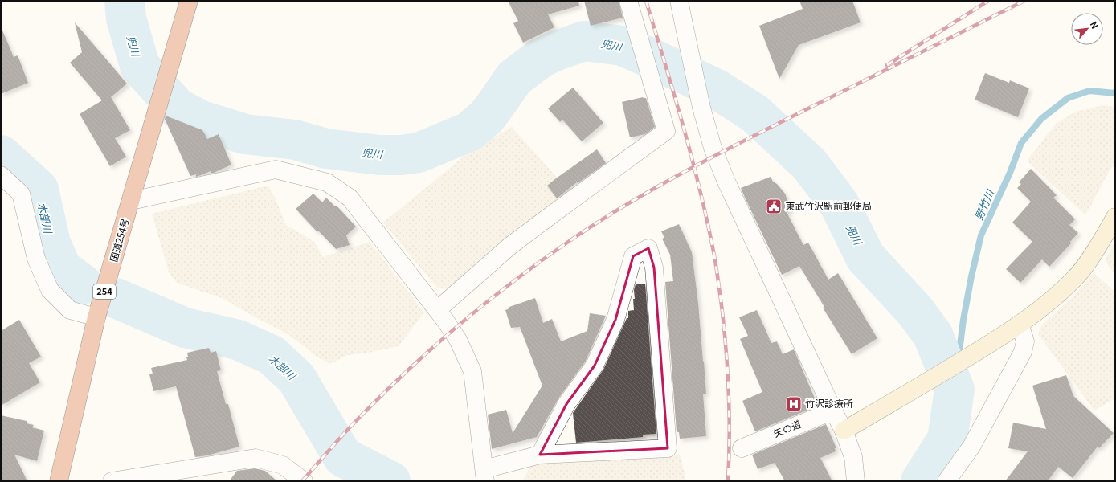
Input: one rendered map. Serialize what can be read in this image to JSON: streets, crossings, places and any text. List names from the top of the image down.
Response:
{
  "streets": {
    "highway": ["国道254号", "254"],
    "street": ["矢の道"]
  },
  "water": ["兜川", "野竹川", "木部川"],
  "places": {
    "public building": ["東武竹沢駅前郵便局"],
    "hospital": ["竹沢診療所"]
  },
  "north": "top right"
}
